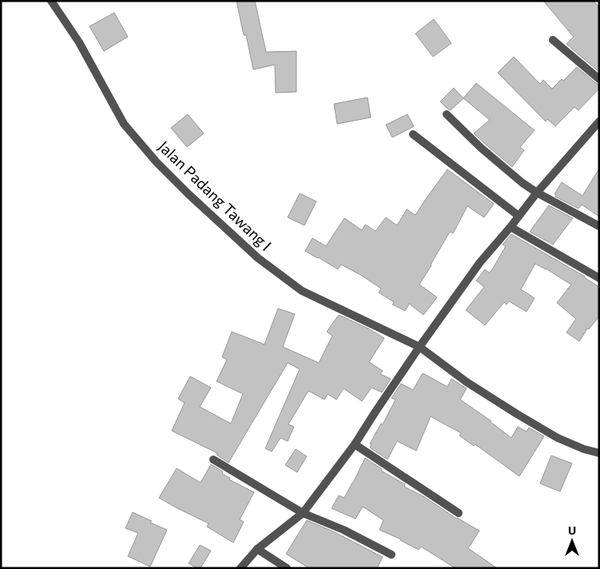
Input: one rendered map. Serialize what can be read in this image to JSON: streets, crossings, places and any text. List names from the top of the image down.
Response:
{
  "streets": {
    "street": ["Jalan Padang Tawang I"]
  },
  "north": "top"
}
